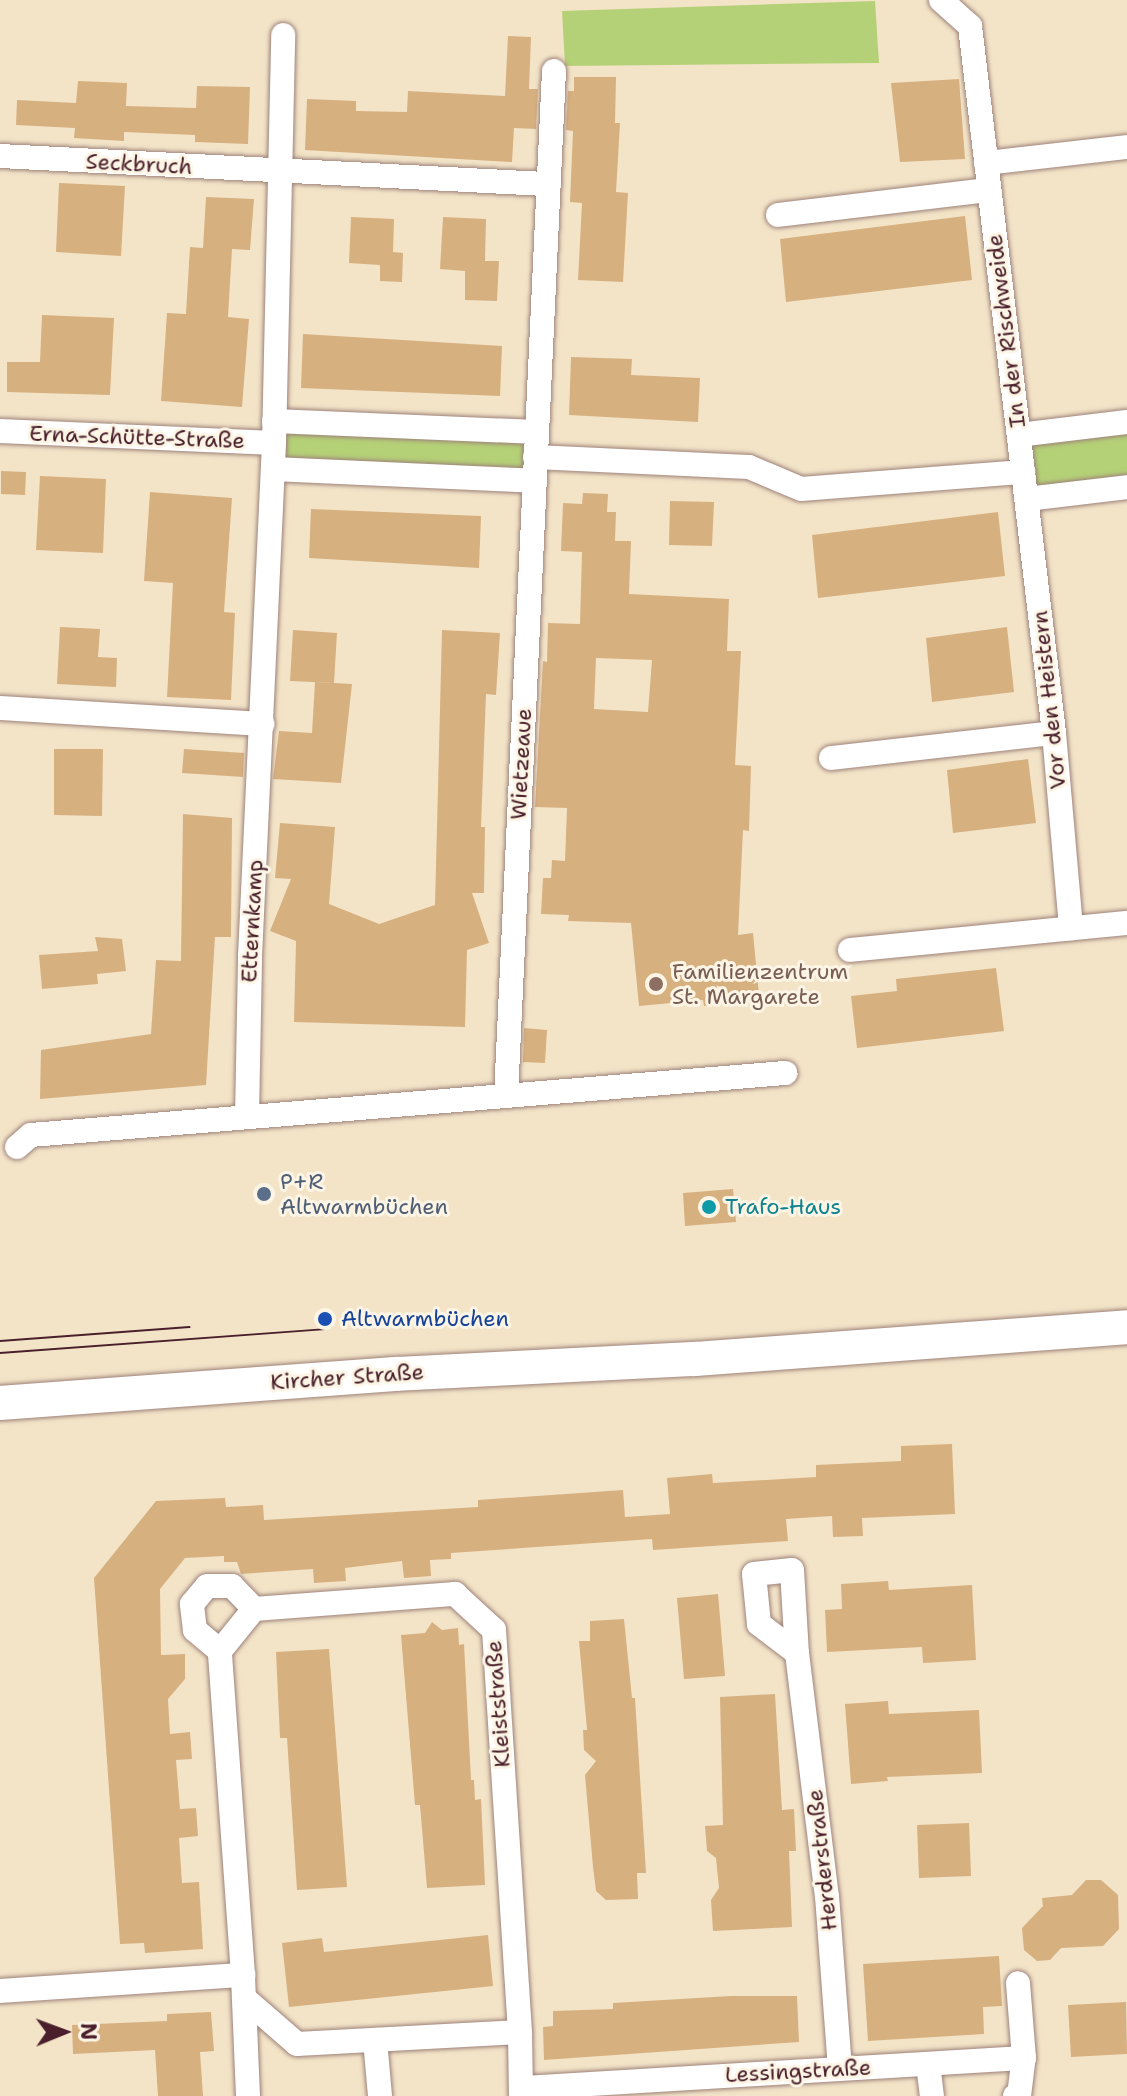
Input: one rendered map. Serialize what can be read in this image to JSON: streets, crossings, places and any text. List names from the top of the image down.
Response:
{
  "streets": {
    "main road": ["Kircher Straße"],
    "street": [
      "Seckbruch",
      "In der Rischweide",
      "Erna-Schütte-Straße",
      "Vor den Heistern",
      "Wietzeaue",
      "Etternkamp",
      "Kleiststraße",
      "Herderstraße",
      "Lessingstraße"
    ]
  },
  "crossings": [
    ["In der Rischweide", "Erna-Schütte-Straße"],
    ["In der Rischweide", "Vor den Heistern"],
    ["Erna-Schütte-Straße", "Vor den Heistern"],
    ["Erna-Schütte-Straße", "Wietzeaue"],
    ["Erna-Schütte-Straße", "Etternkamp"],
    ["Kleiststraße", "Lessingstraße"],
    ["Herderstraße", "Lessingstraße"]
  ],
  "places": [
    "Familienzentrum St. Margarete",
    "P+R Altwarmbüchen",
    "Trafo-Haus",
    "Altwarmbüchen"
  ],
  "north": "right"
}
